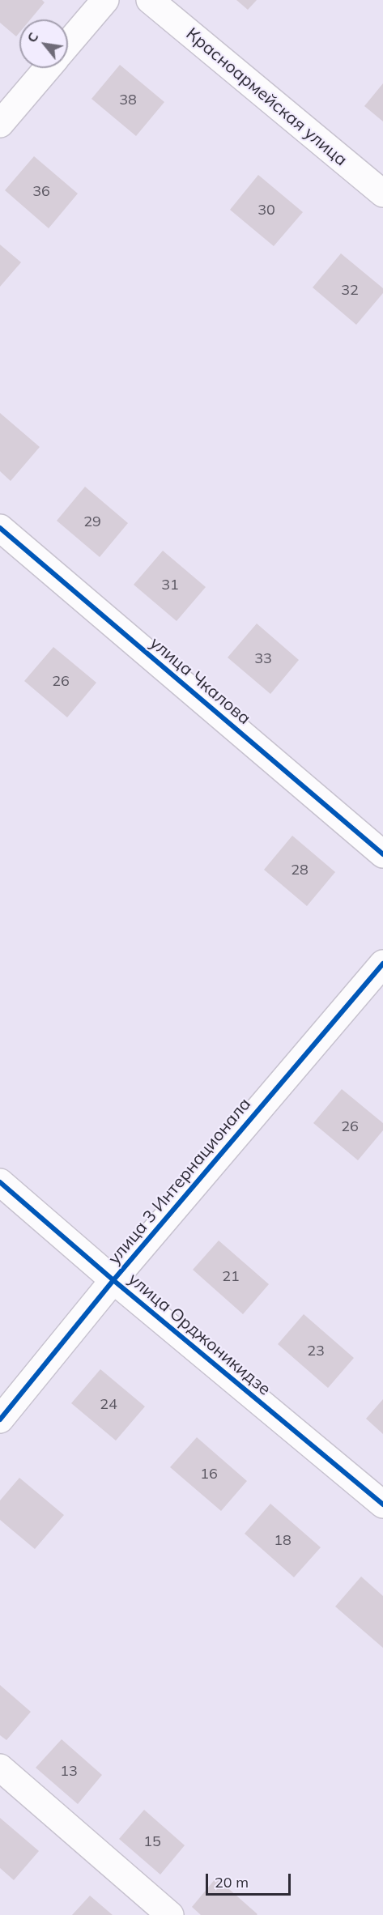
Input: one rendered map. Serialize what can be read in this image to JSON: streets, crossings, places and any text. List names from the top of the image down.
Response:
{
  "streets": {
    "street": [
      "Красноармейская улица",
      "улица Чкалова",
      "улица 3 Интернационала",
      "улица Орджоникидзе"
    ]
  },
  "crossings": [
    ["улица 3 Интернационала", "улица Орджоникидзе"]
  ],
  "house_numbers": [
    "38",
    "36",
    "30",
    "32",
    "29",
    "31",
    "33",
    "26",
    "28",
    "26",
    "21",
    "23",
    "24",
    "16",
    "18",
    "13",
    "15"
  ],
  "scale_bar": "20 m",
  "north": "top left"
}
